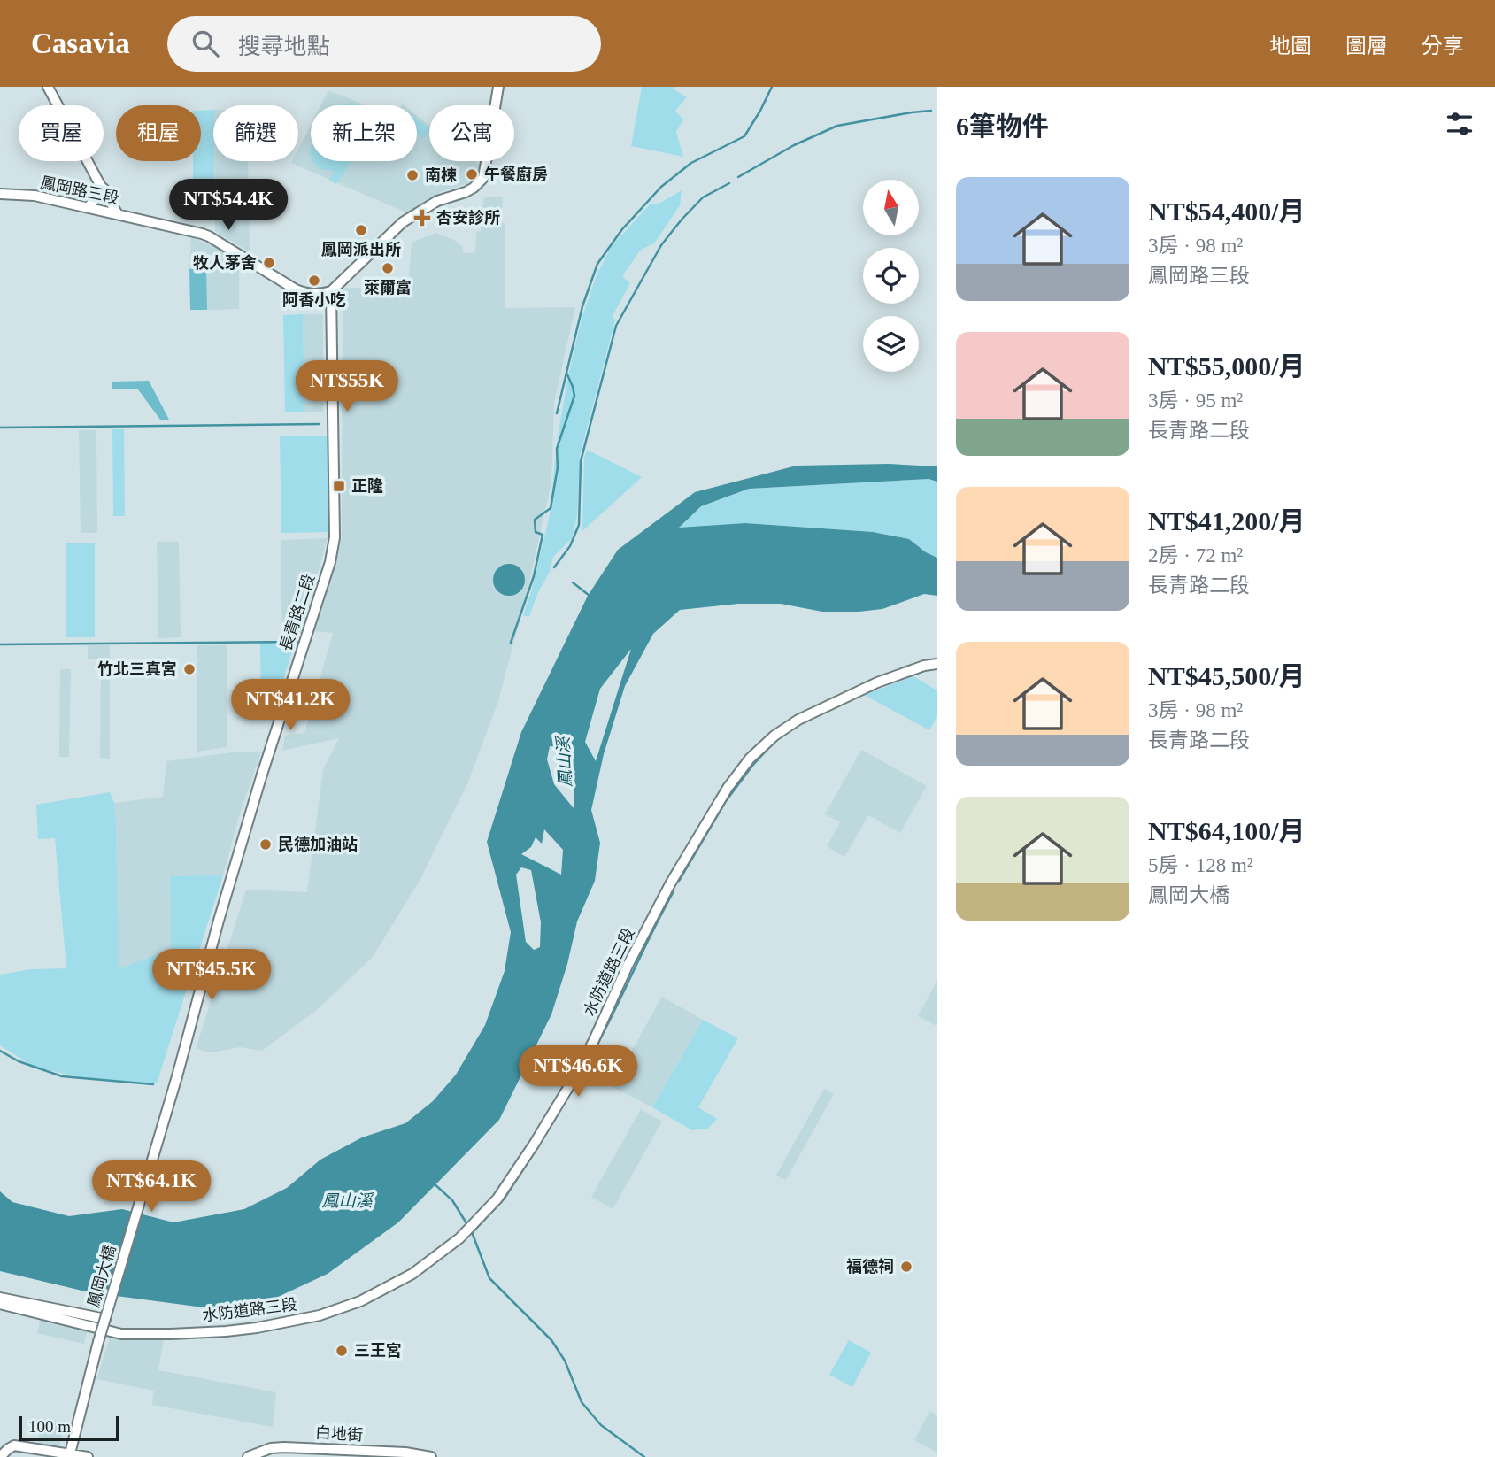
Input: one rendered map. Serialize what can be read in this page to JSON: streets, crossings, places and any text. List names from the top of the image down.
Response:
{
  "streets": {
    "street": [
      "鳳岡路三段",
      "長青路二段",
      "水防道路三段",
      "鳳岡大橋",
      "白地街"
    ]
  },
  "crossings": [
    ["鳳岡路三段", "長青路二段"],
    ["長青路二段", "鳳岡大橋"]
  ],
  "water": ["鳳山溪"],
  "places": {
    "other": [
      "午餐廚房",
      "南棟",
      "鳳岡派出所",
      "牧人茅舍",
      "萊爾富",
      "阿香小吃",
      "竹北三真宮",
      "民德加油站",
      "福德祠",
      "三王宮"
    ],
    "health": ["杏安診所"],
    "transit": ["正隆"]
  },
  "scale_bar": "100 m",
  "north": "top",
  "page": {
    "header": "Casavia",
    "search": "搜尋地點",
    "nav": ["地圖", "圖層", "分享"],
    "heading": "6筆物件",
    "chip": [
      "買屋",
      "租屋",
      "篩選",
      "新上架",
      "公寓"
    ],
    "list": [
      {
        "name": "NT$54,400/月",
        "note": "3房 · 98 m² · 鳳岡路三段"
      },
      {
        "name": "NT$55,000/月",
        "note": "3房 · 95 m² · 長青路二段"
      },
      {
        "name": "NT$41,200/月",
        "note": "2房 · 72 m² · 長青路二段"
      },
      {
        "name": "NT$45,500/月",
        "note": "3房 · 98 m² · 長青路二段"
      },
      {
        "name": "NT$64,100/月",
        "note": "5房 · 128 m² · 鳳岡大橋"
      }
    ],
    "price": [
      "NT$54.4K",
      "NT$55K",
      "NT$41.2K",
      "NT$45.5K",
      "NT$46.6K",
      "NT$64.1K"
    ],
    "scale": "100 m"
  }
}
